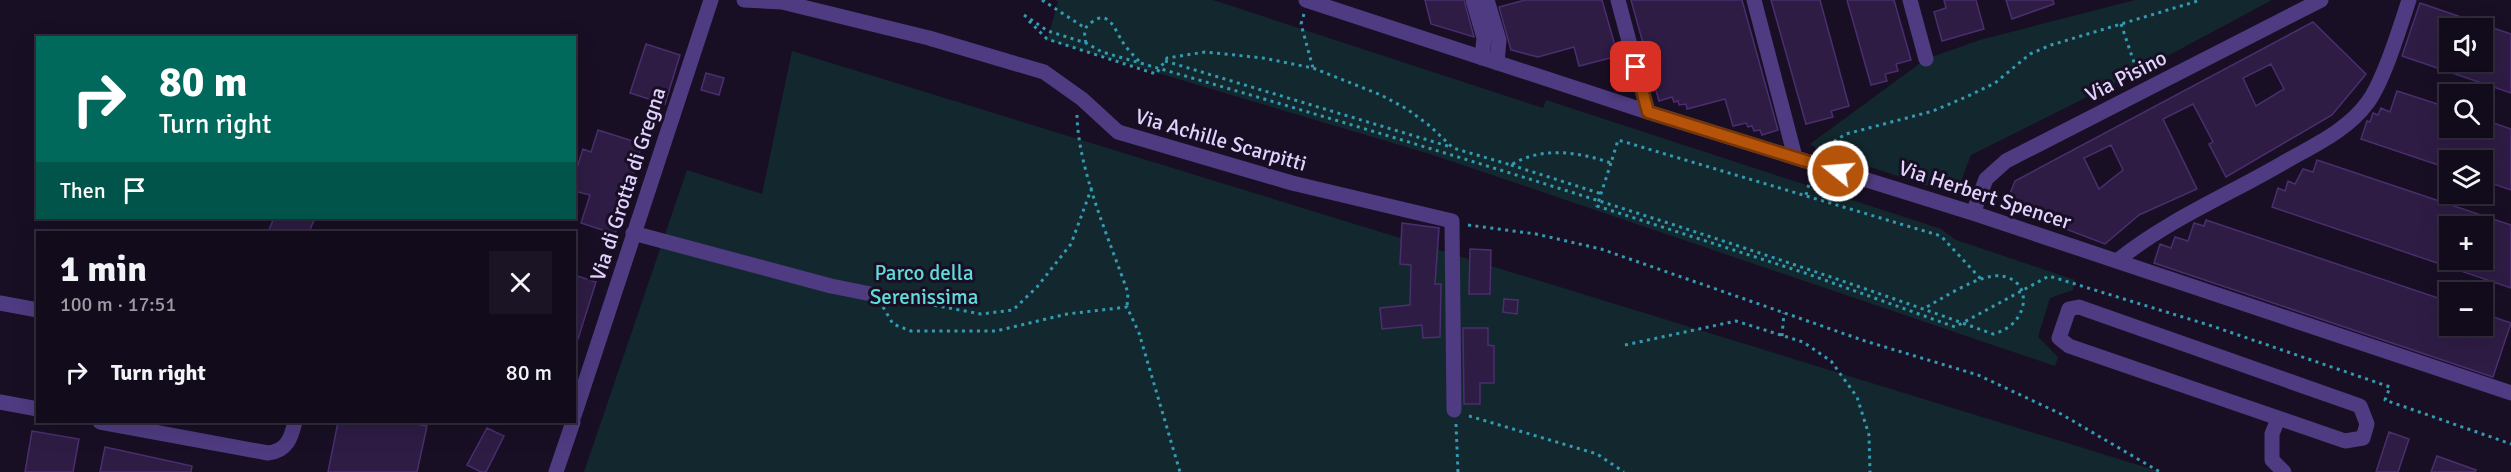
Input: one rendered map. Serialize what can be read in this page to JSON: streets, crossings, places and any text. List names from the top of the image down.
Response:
{
  "streets": {
    "street": [
      "Via Pisino",
      "Via Achille Scarpitti",
      "Via di Grotta di Gregna",
      "Via Herbert Spencer"
    ]
  },
  "crossings": [
    ["Via Pisino", "Via Herbert Spencer"]
  ],
  "parks": ["Parco della Serenissima"],
  "page": {
    "map_buttons": ["+", "−"],
    "turn": ["80 m", "Turn right"],
    "then": "Then",
    "heading": ["1 min", "100 m · 17:51"],
    "list": [
      {
        "name": "Turn right",
        "value": "80 m"
      }
    ]
  }
}
